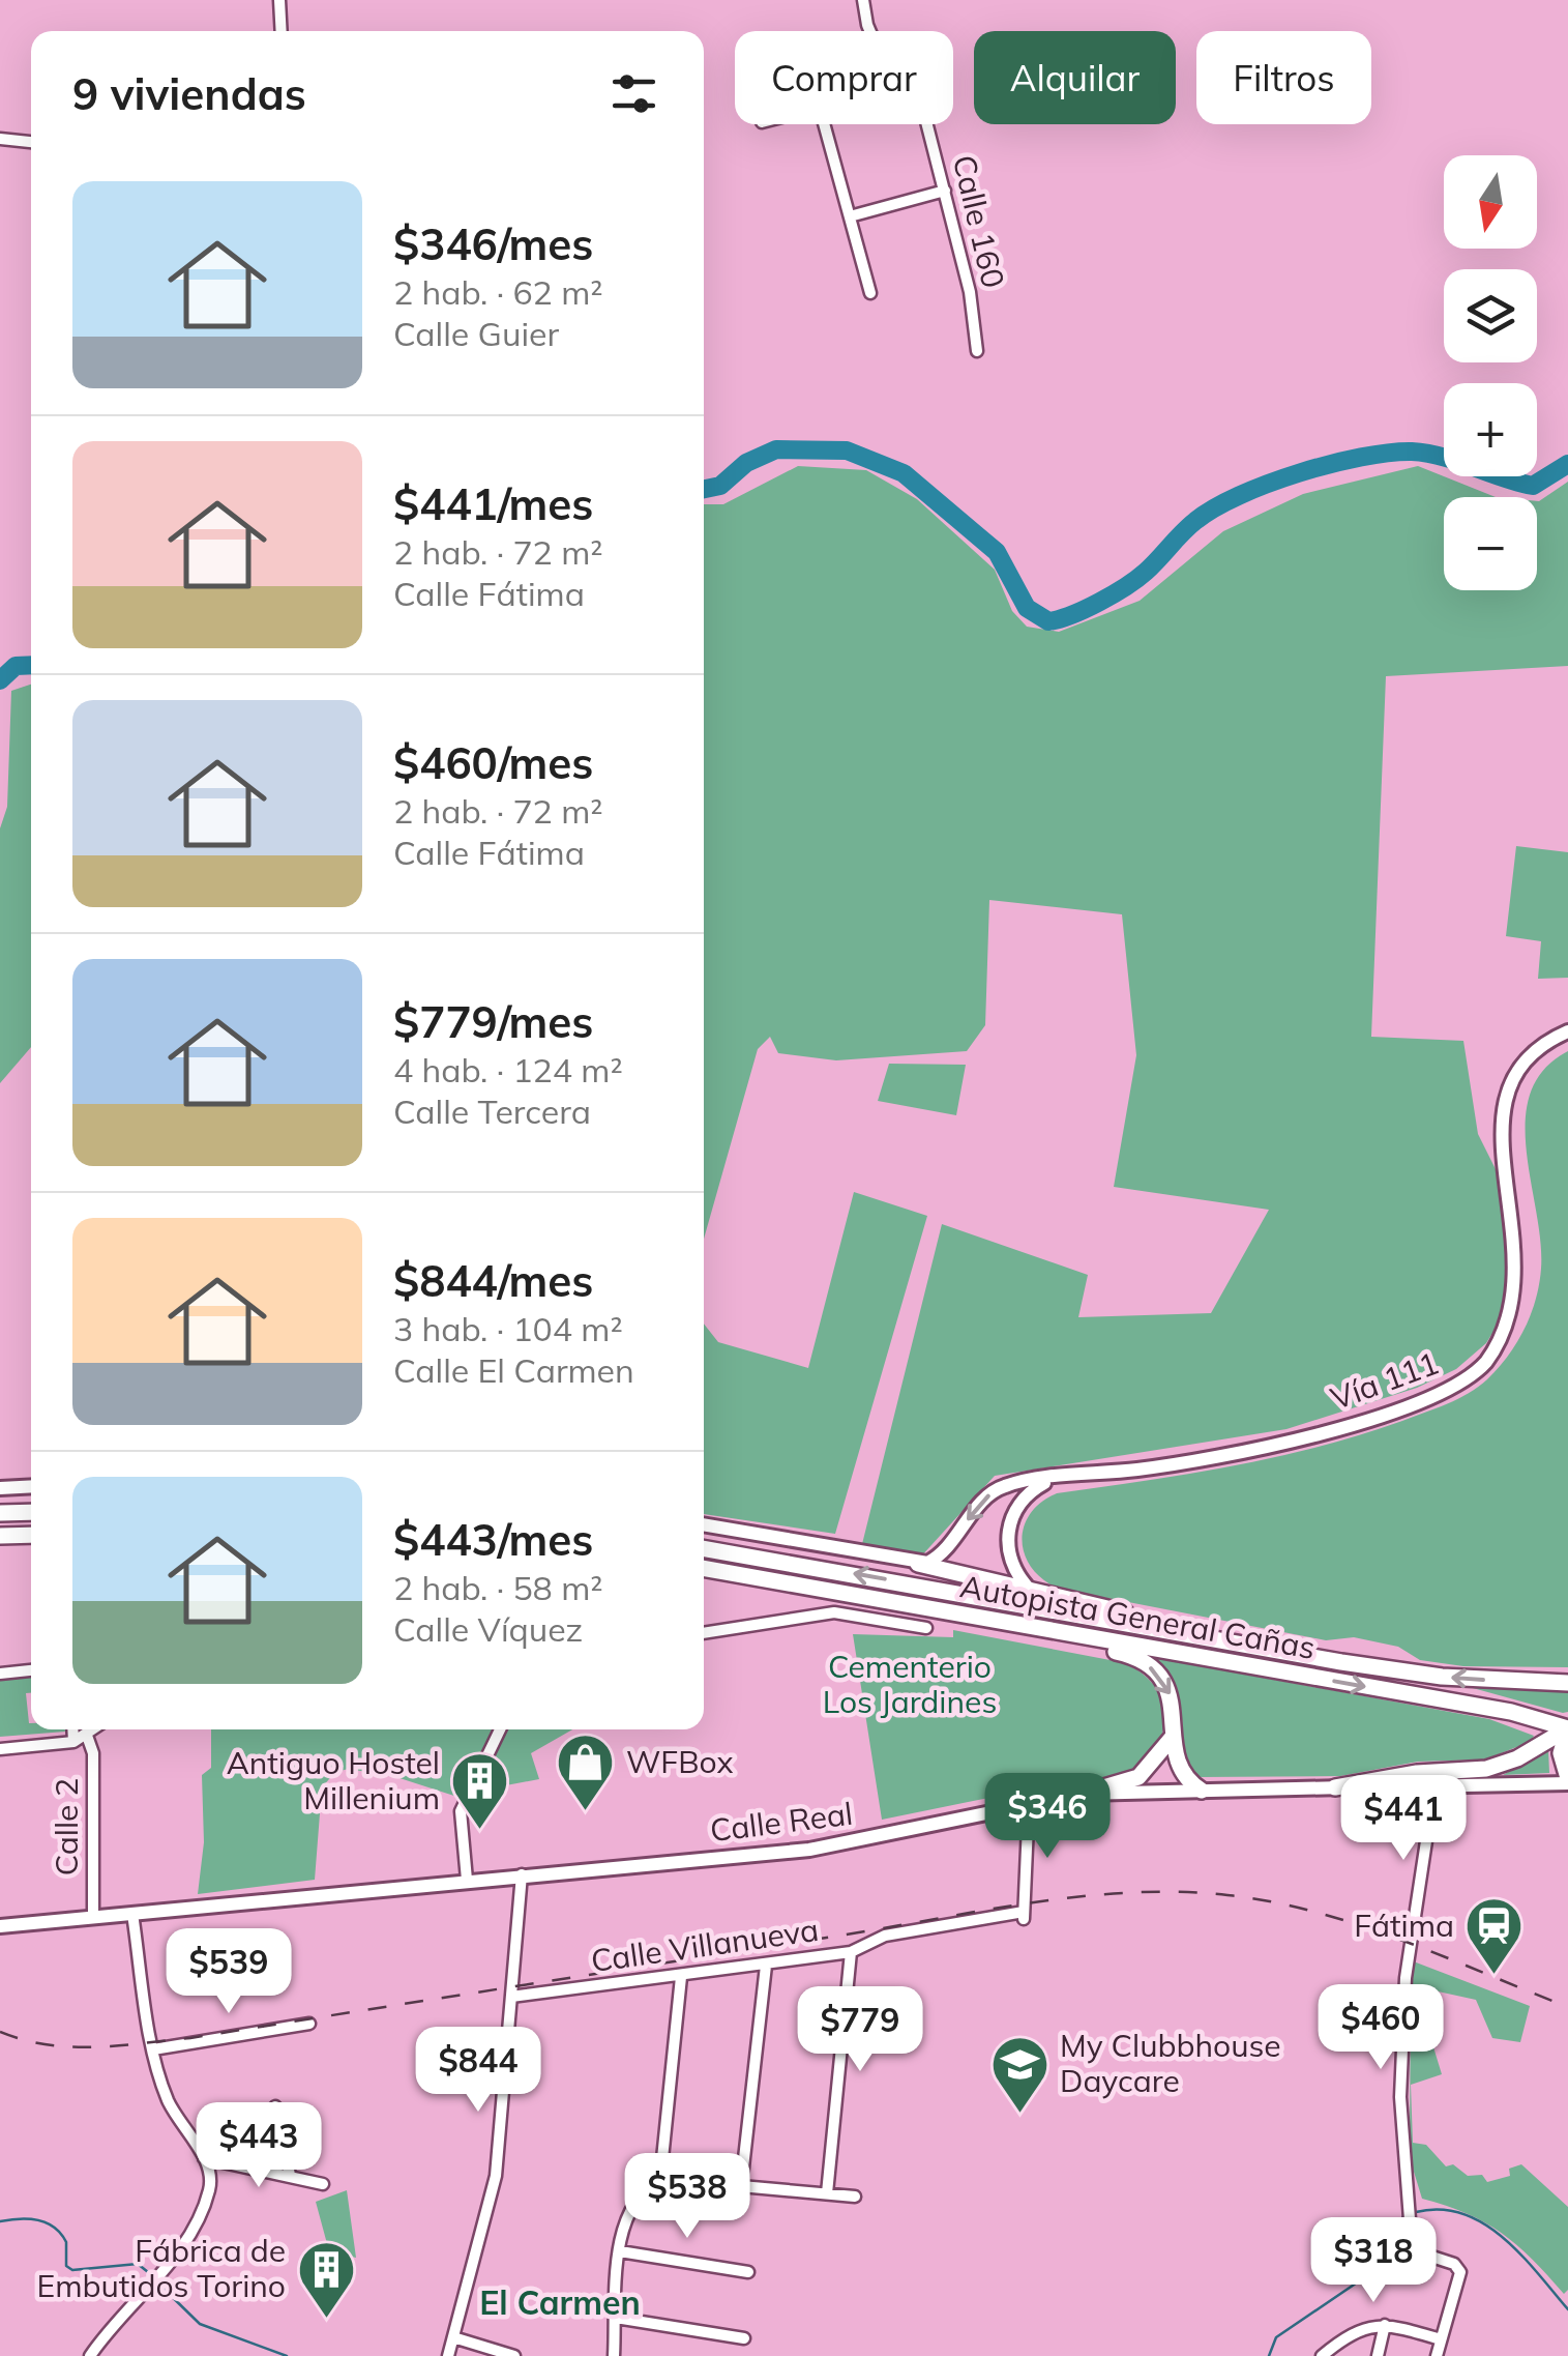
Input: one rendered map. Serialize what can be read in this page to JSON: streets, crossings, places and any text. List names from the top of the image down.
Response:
{
  "streets": {
    "highway": ["Autopista General Cañas"],
    "main road": ["Vía 111", "Calle Real"],
    "street": ["Calle 160", "Calle 2", "Calle Villanueva"]
  },
  "crossings": [
    ["Calle Real", "Calle 2"],
    ["Calle Real", "Calle Villanueva"]
  ],
  "districts": ["El Carmen"],
  "parks": ["Cementerio Los Jardines"],
  "places": {
    "shop": ["WFBox"],
    "building": ["Antiguo Hostel Millenium", "Fábrica de Embutidos Torino"],
    "station": ["Fátima"],
    "school or university": ["My Clubbhouse Daycare"]
  },
  "north": "bottom",
  "page": {
    "chip": ["Comprar", "Alquilar", "Filtros"],
    "heading": "9 viviendas",
    "map_buttons": ["+", "−"],
    "list": [
      {
        "name": "$346/mes",
        "note": "2 hab. · 62 m² · Calle Guier"
      },
      {
        "name": "$441/mes",
        "note": "2 hab. · 72 m² · Calle Fátima"
      },
      {
        "name": "$460/mes",
        "note": "2 hab. · 72 m² · Calle Fátima"
      },
      {
        "name": "$779/mes",
        "note": "4 hab. · 124 m² · Calle Tercera"
      },
      {
        "name": "$844/mes",
        "note": "3 hab. · 104 m² · Calle El Carmen"
      },
      {
        "name": "$443/mes",
        "note": "2 hab. · 58 m² · Calle Víquez"
      }
    ],
    "price": [
      "$346",
      "$441",
      "$539",
      "$460",
      "$779",
      "$844",
      "$443",
      "$538",
      "$318"
    ]
  }
}
